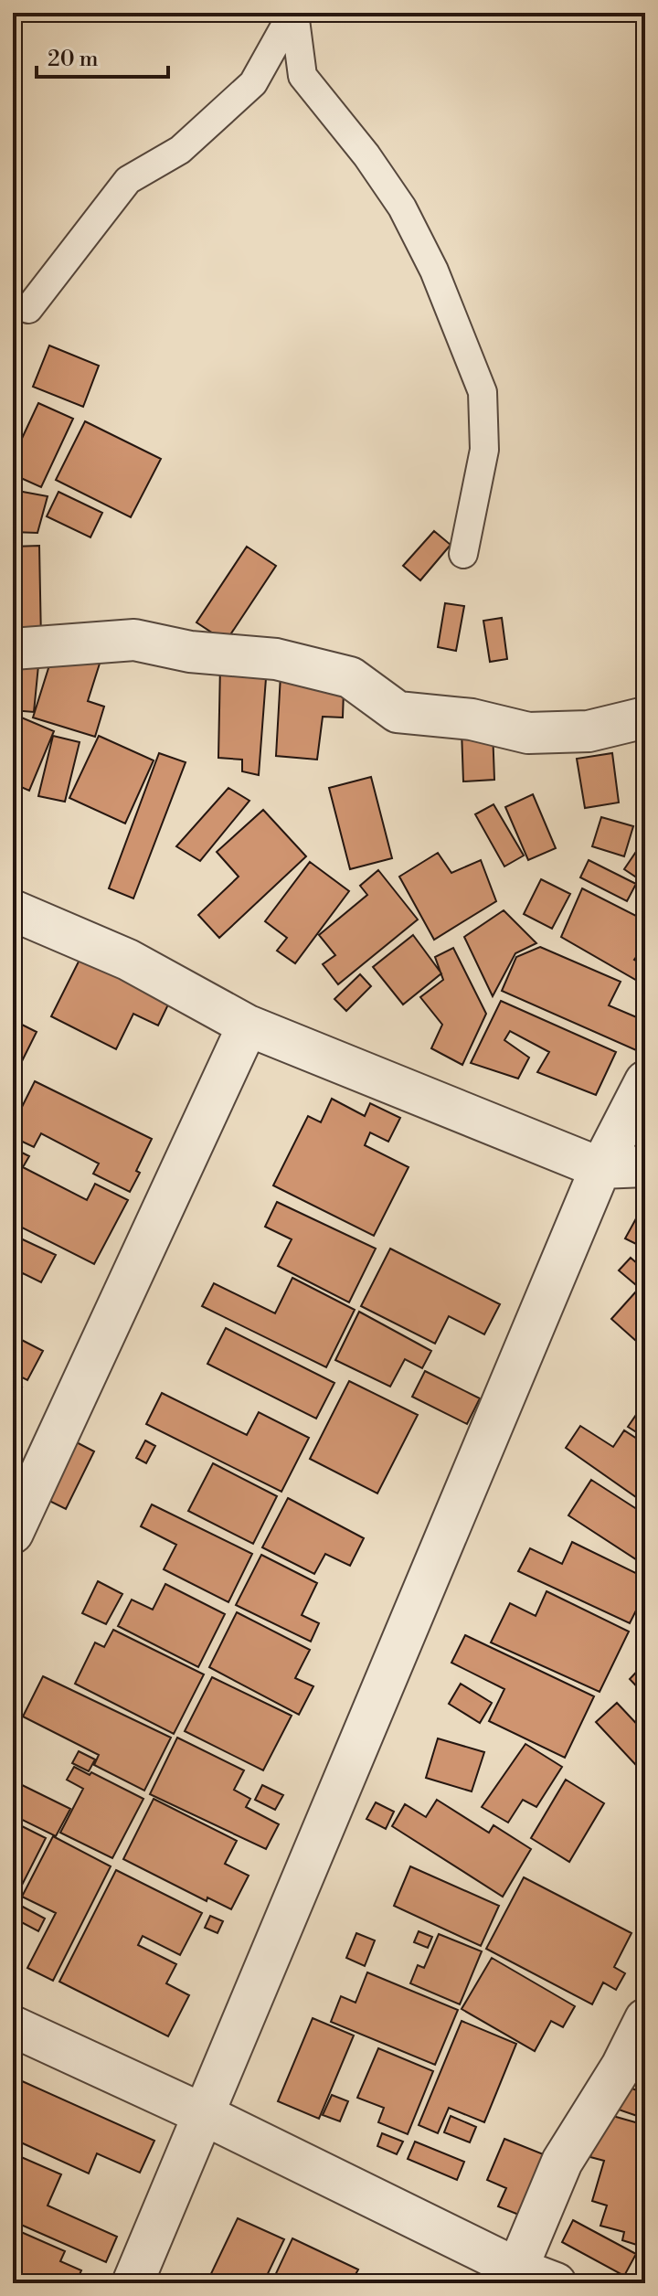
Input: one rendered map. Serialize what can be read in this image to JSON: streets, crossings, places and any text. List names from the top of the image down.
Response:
{
  "scale_bar": "20 m"
}
